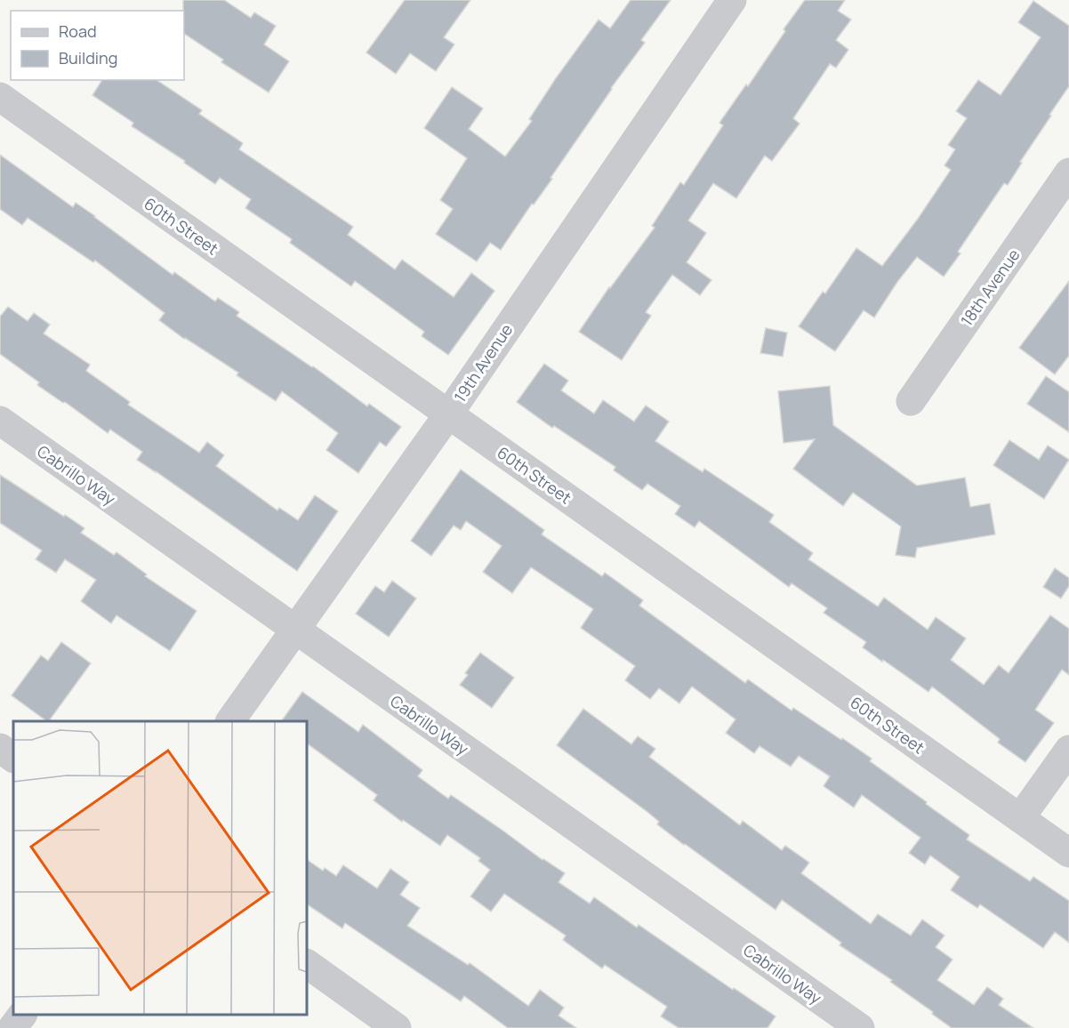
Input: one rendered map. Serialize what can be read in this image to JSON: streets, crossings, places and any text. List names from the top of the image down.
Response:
{
  "streets": {
    "street": [
      "60th Street",
      "18th Avenue",
      "19th Avenue",
      "Cabrillo Way"
    ]
  },
  "crossings": [
    ["60th Street", "19th Avenue"],
    ["19th Avenue", "Cabrillo Way"]
  ],
  "legend": ["Road", "Building"]
}
